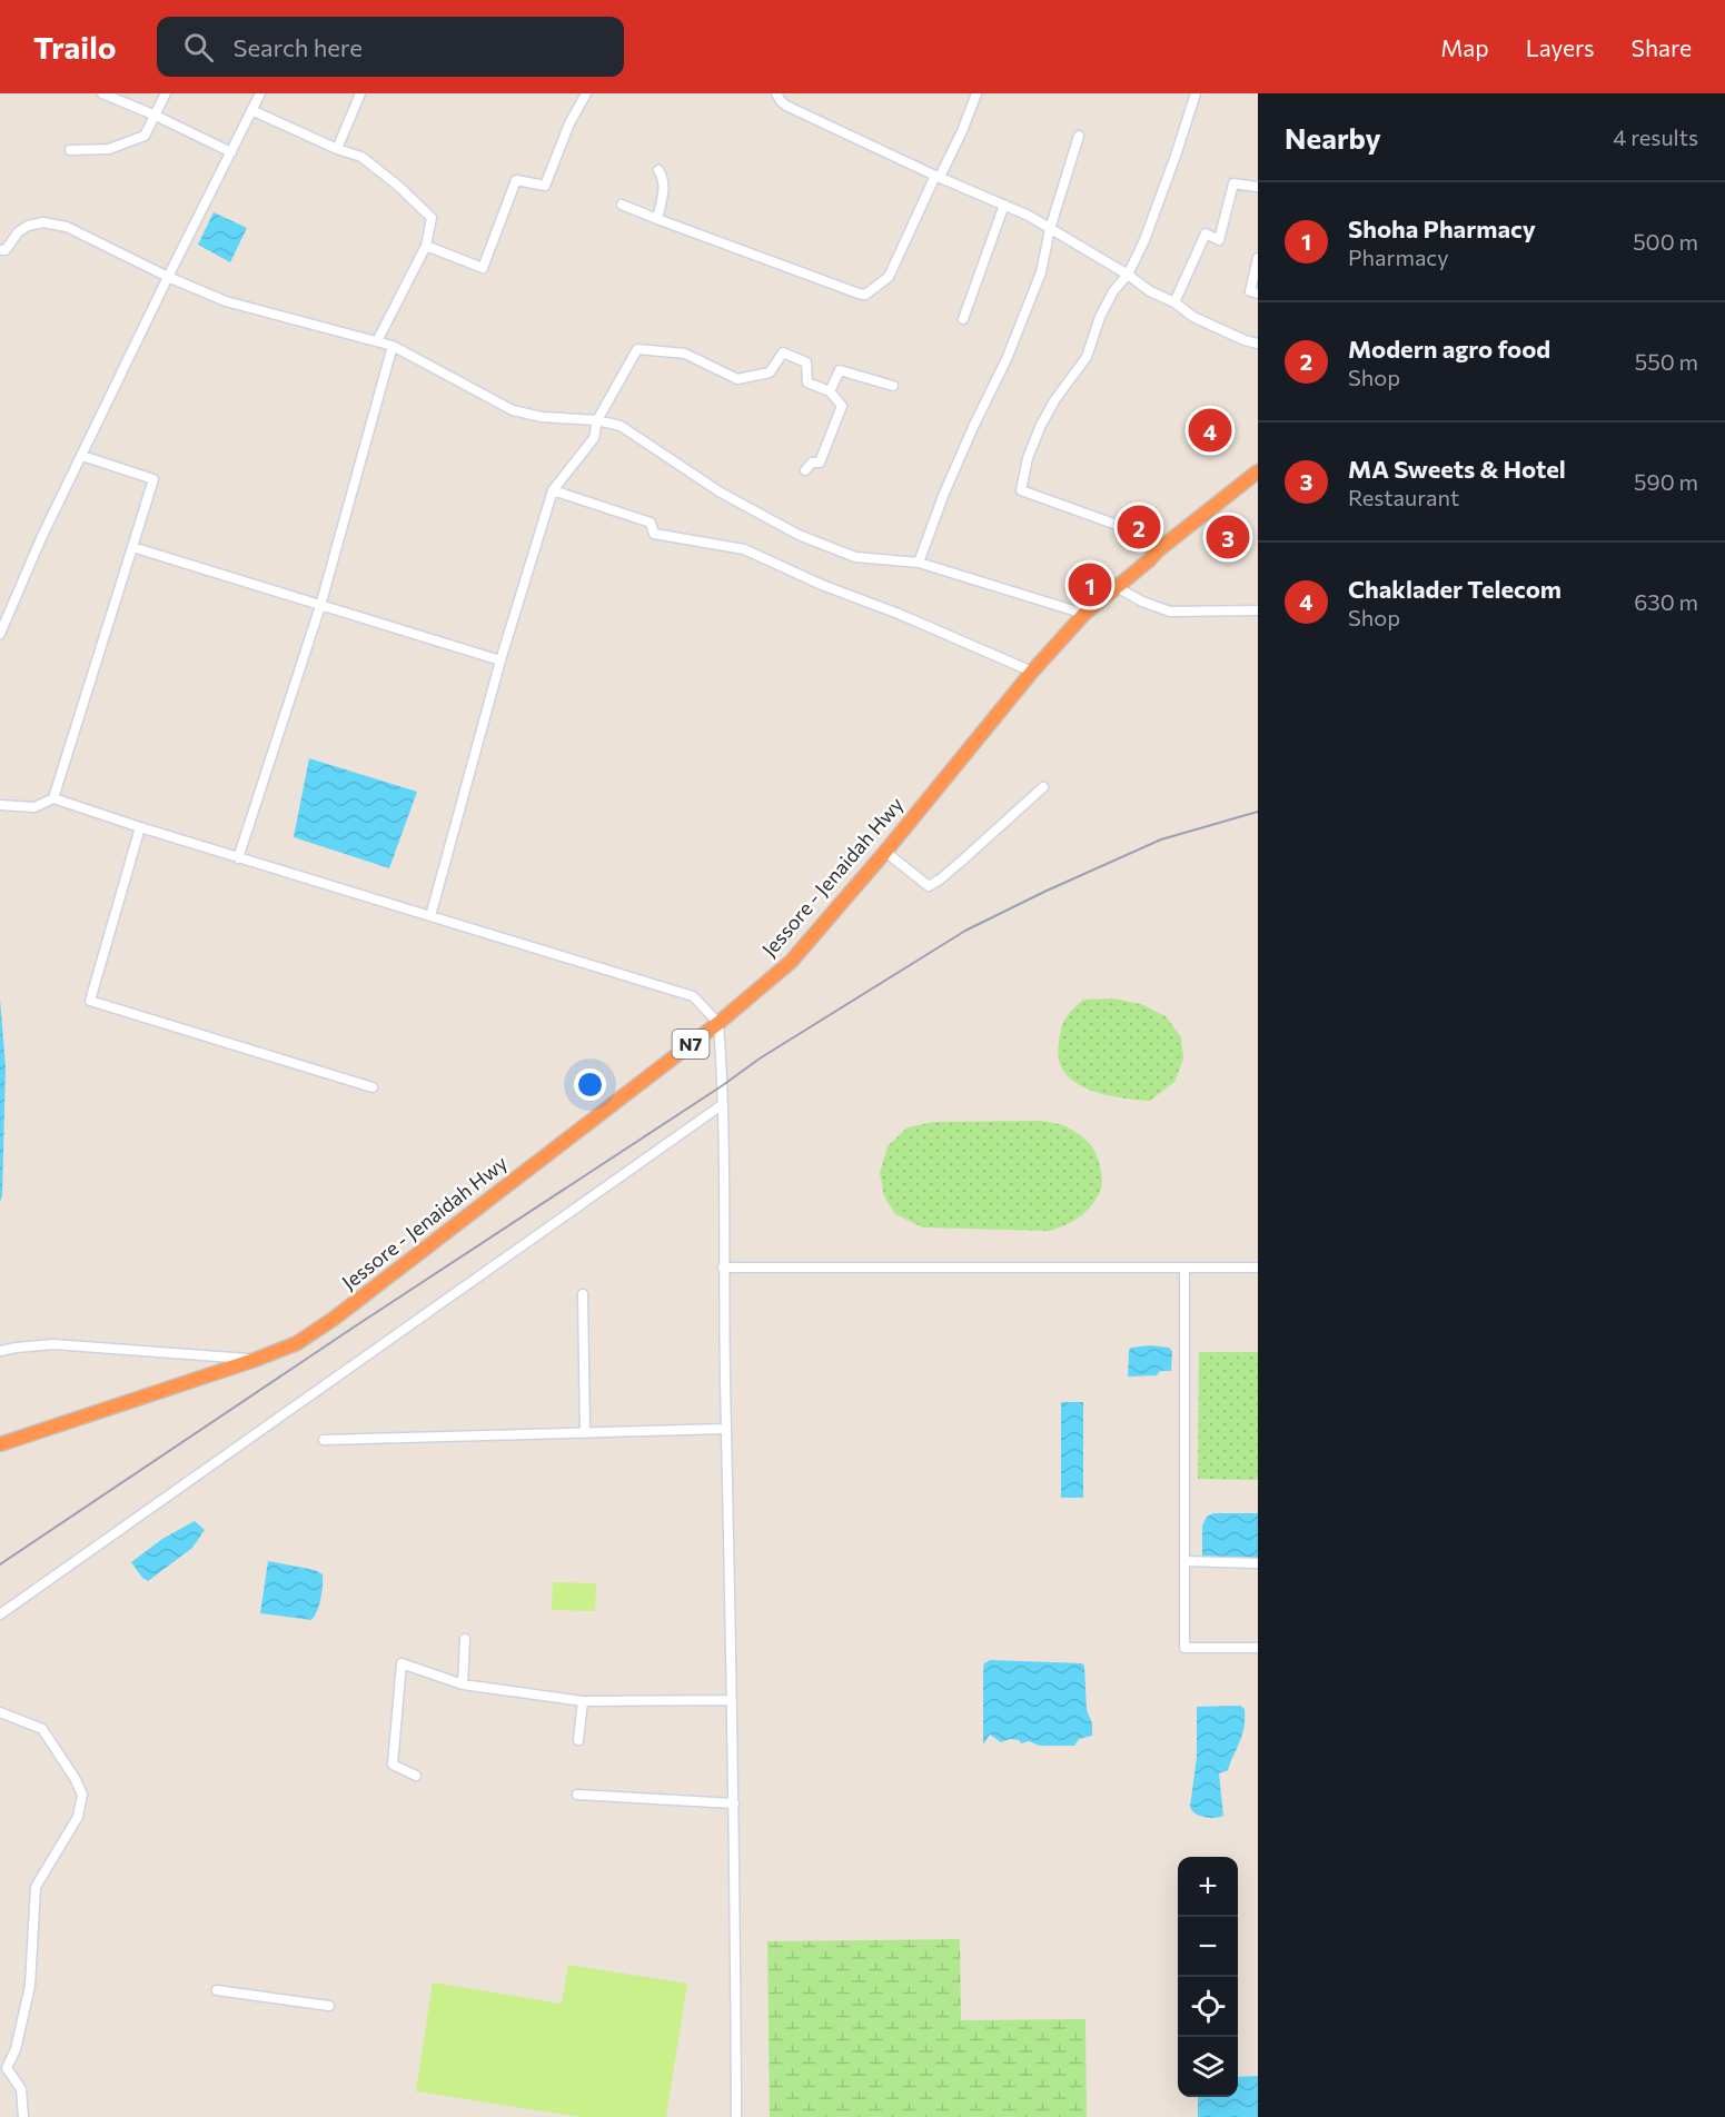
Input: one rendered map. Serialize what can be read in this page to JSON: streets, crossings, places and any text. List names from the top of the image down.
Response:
{
  "streets": {
    "highway": ["Jessore - Jenaidah Hwy", "N7"]
  },
  "page": {
    "header": "Trailo",
    "search": "Search here",
    "nav": ["Map", "Layers", "Share"],
    "heading": ["Nearby", "4 results"],
    "list": [
      {
        "mark": "1",
        "name": "Shoha Pharmacy",
        "note": "Pharmacy",
        "value": "500 m"
      },
      {
        "mark": "2",
        "name": "Modern agro food",
        "note": "Shop",
        "value": "550 m"
      },
      {
        "mark": "3",
        "name": "MA Sweets & Hotel",
        "note": "Restaurant",
        "value": "590 m"
      },
      {
        "mark": "4",
        "name": "Chaklader Telecom",
        "note": "Shop",
        "value": "630 m"
      }
    ],
    "pins": [
      "4",
      "2",
      "3",
      "1"
    ],
    "map_buttons": ["+", "−"]
  }
}
